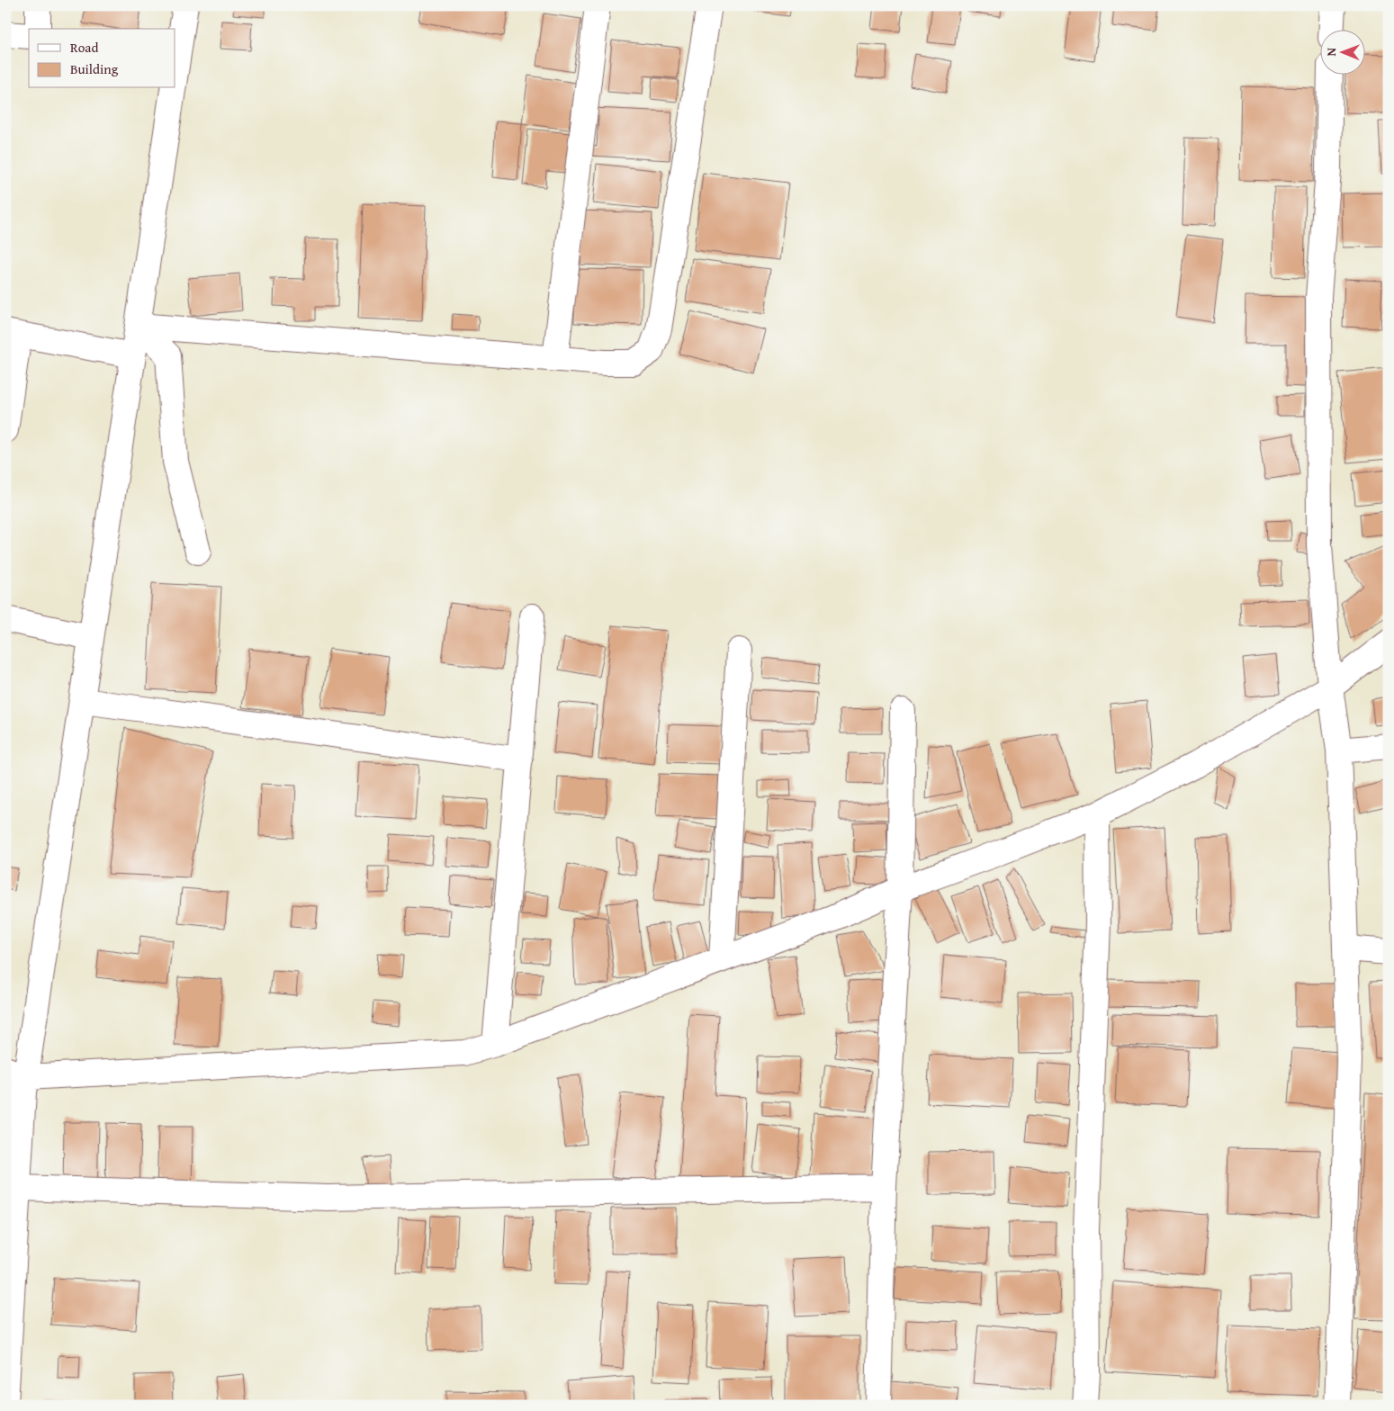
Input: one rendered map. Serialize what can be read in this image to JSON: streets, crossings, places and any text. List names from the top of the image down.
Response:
{
  "legend": ["Road", "Building"],
  "north": "left"
}
